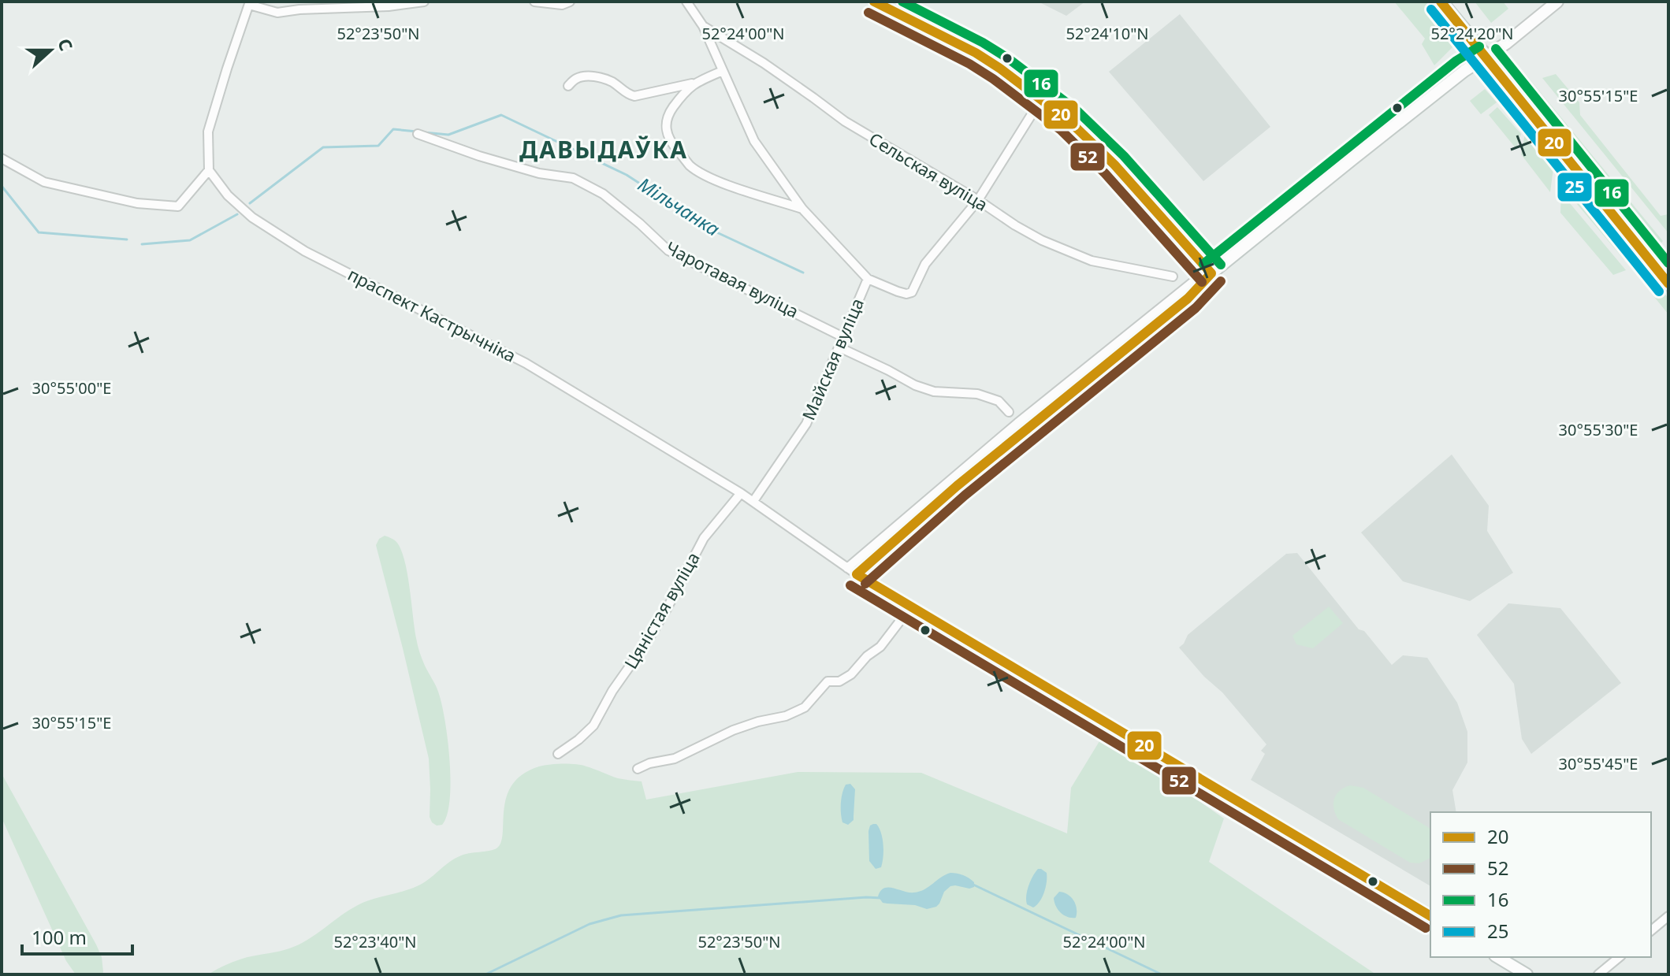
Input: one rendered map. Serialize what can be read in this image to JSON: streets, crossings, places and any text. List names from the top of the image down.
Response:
{
  "streets": {
    "street": [
      "Сельская вуліца",
      "Чаротавая вуліца",
      "праспект Кастрычніка",
      "Майская вуліца",
      "Цяністая вуліца"
    ]
  },
  "crossings": [
    ["Чаротавая вуліца", "Майская вуліца"],
    ["праспект Кастрычніка", "Майская вуліца"],
    ["праспект Кастрычніка", "Цяністая вуліца"]
  ],
  "districts": ["ДАВЫДАЎКА"],
  "water": ["Мільчанка"],
  "lines": [
    "transit line 20",
    "transit line 16",
    "transit line 25",
    "transit line 52"
  ],
  "legend": [
    "20",
    "52",
    "16",
    "25"
  ],
  "scale_bar": "100 m",
  "north": "right",
  "coordinates": [
    "52°23'50\"N",
    "52°24'00\"N",
    "52°24'10\"N",
    "52°24'20\"N",
    "30°55'15\"E",
    "30°55'00\"E",
    "30°55'30\"E",
    "30°55'45\"E",
    "52°23'40\"N"
  ]
}
